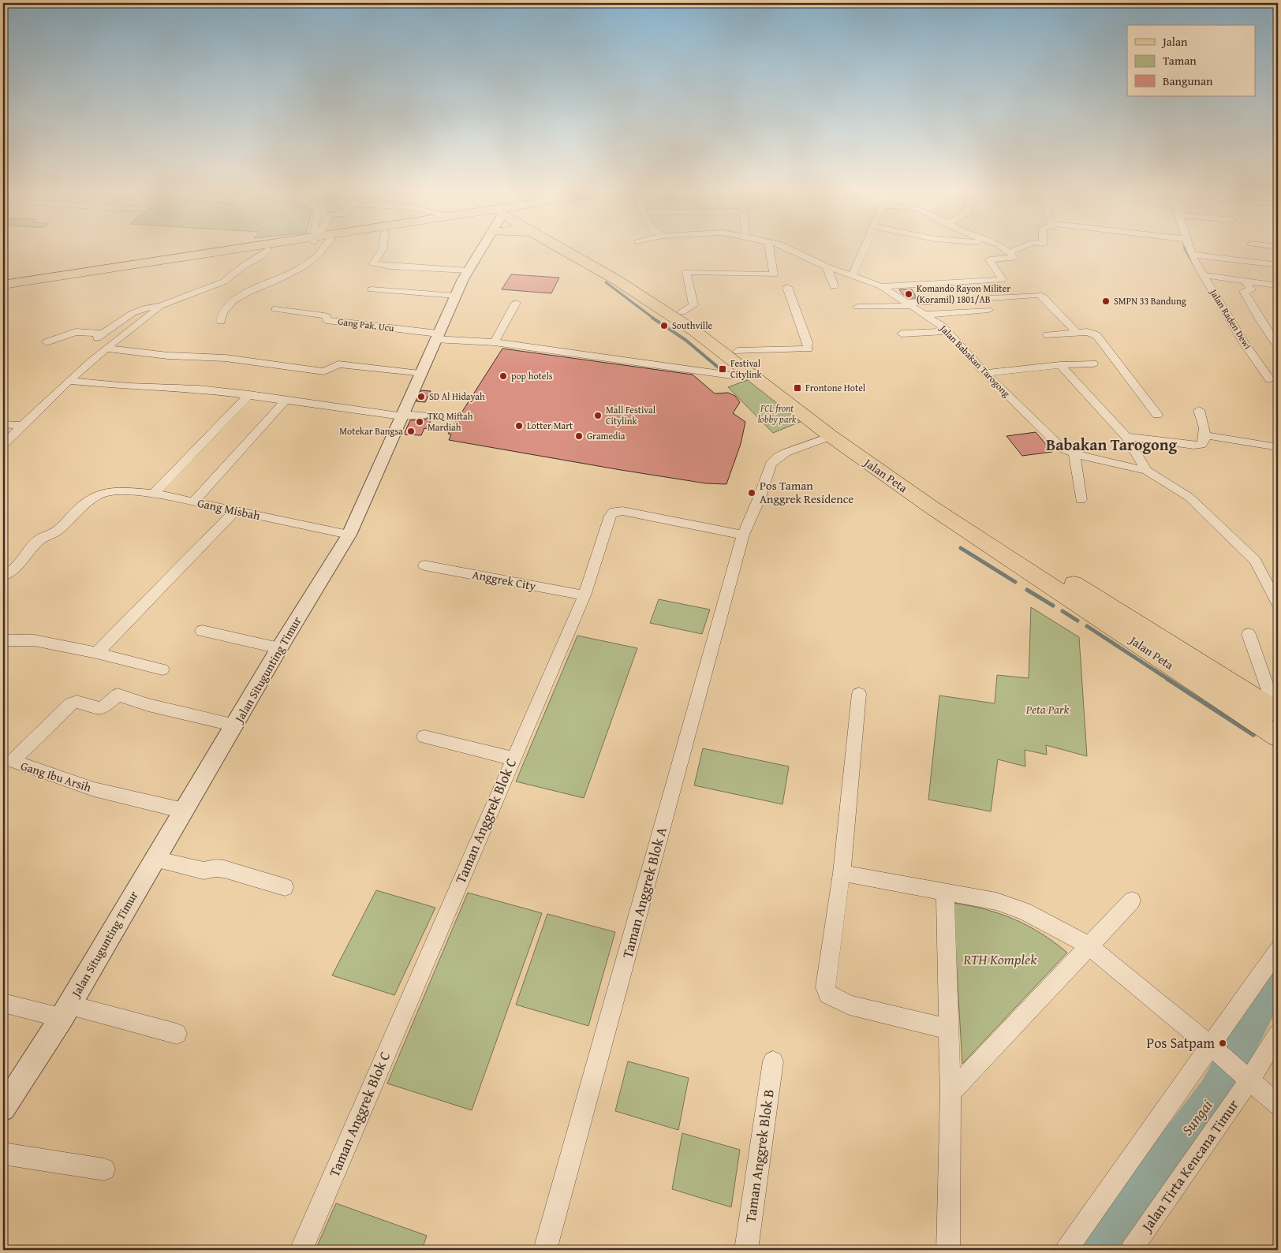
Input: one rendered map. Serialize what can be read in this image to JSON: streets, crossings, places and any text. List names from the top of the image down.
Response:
{
  "streets": {
    "main road": ["Jalan Peta"],
    "street": [
      "Jalan Raden Dewi",
      "Gang Pak. Ucu",
      "Jalan Babakan Tarogong",
      "Gang Misbah",
      "Anggrek City",
      "Jalan Situgunting Timur",
      "Gang Ibu Arsih",
      "Taman Anggrek Blok C",
      "Taman Anggrek Blok A",
      "Taman Anggrek Blok B",
      "Jalan Tirta Kencana Timur"
    ]
  },
  "crossings": [
    ["Gang Pak. Ucu", "Jalan Peta"],
    ["Gang Pak. Ucu", "Jalan Situgunting Timur"],
    ["Jalan Peta", "Taman Anggrek Blok A"],
    ["Gang Misbah", "Jalan Situgunting Timur"],
    ["Anggrek City", "Taman Anggrek Blok C"],
    ["Jalan Situgunting Timur", "Gang Ibu Arsih"],
    ["Taman Anggrek Blok C", "Taman Anggrek Blok A"]
  ],
  "districts": ["Babakan Tarogong"],
  "water": ["Sungai"],
  "parks": ["FCL front lobby park", "Peta Park", "RTH Komplek"],
  "places": {
    "other": [
      "Komando Rayon Militer (Koramil) 1801/AB",
      "SMPN 33 Bandung",
      "Southville",
      "pop hotels",
      "SD Al Hidayah",
      "Mall Festival Citylink",
      "TKQ Miftah Mardiah",
      "Lotter Mart",
      "Motekar Bangsa",
      "Gramedia",
      "Pos Taman Anggrek Residence",
      "Pos Satpam"
    ],
    "transit": ["Festival Citylink", "Frontone Hotel"]
  },
  "legend": ["Jalan", "Taman", "Bangunan"]
}
